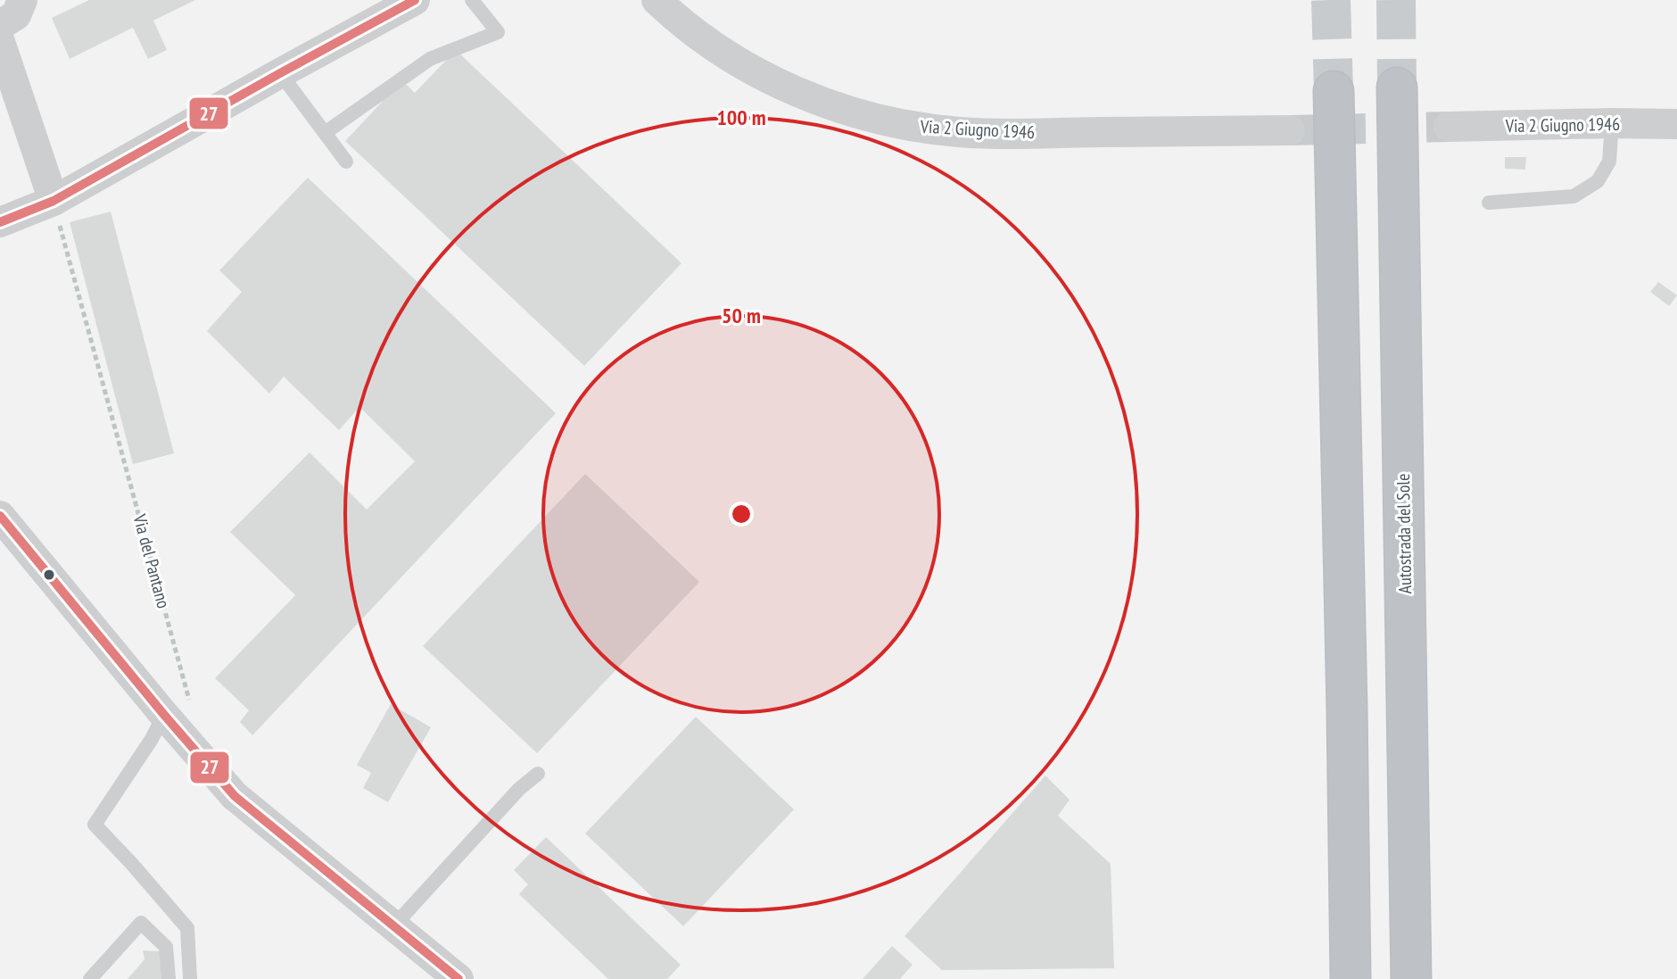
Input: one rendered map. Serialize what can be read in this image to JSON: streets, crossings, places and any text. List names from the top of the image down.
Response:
{
  "streets": {
    "highway": ["Autostrada del Sole"],
    "street": ["Via 2 Giugno 1946"],
    "path": ["Via del Pantano"]
  },
  "lines": ["transit line 27"],
  "rings": ["100 m", "50 m"]
}
